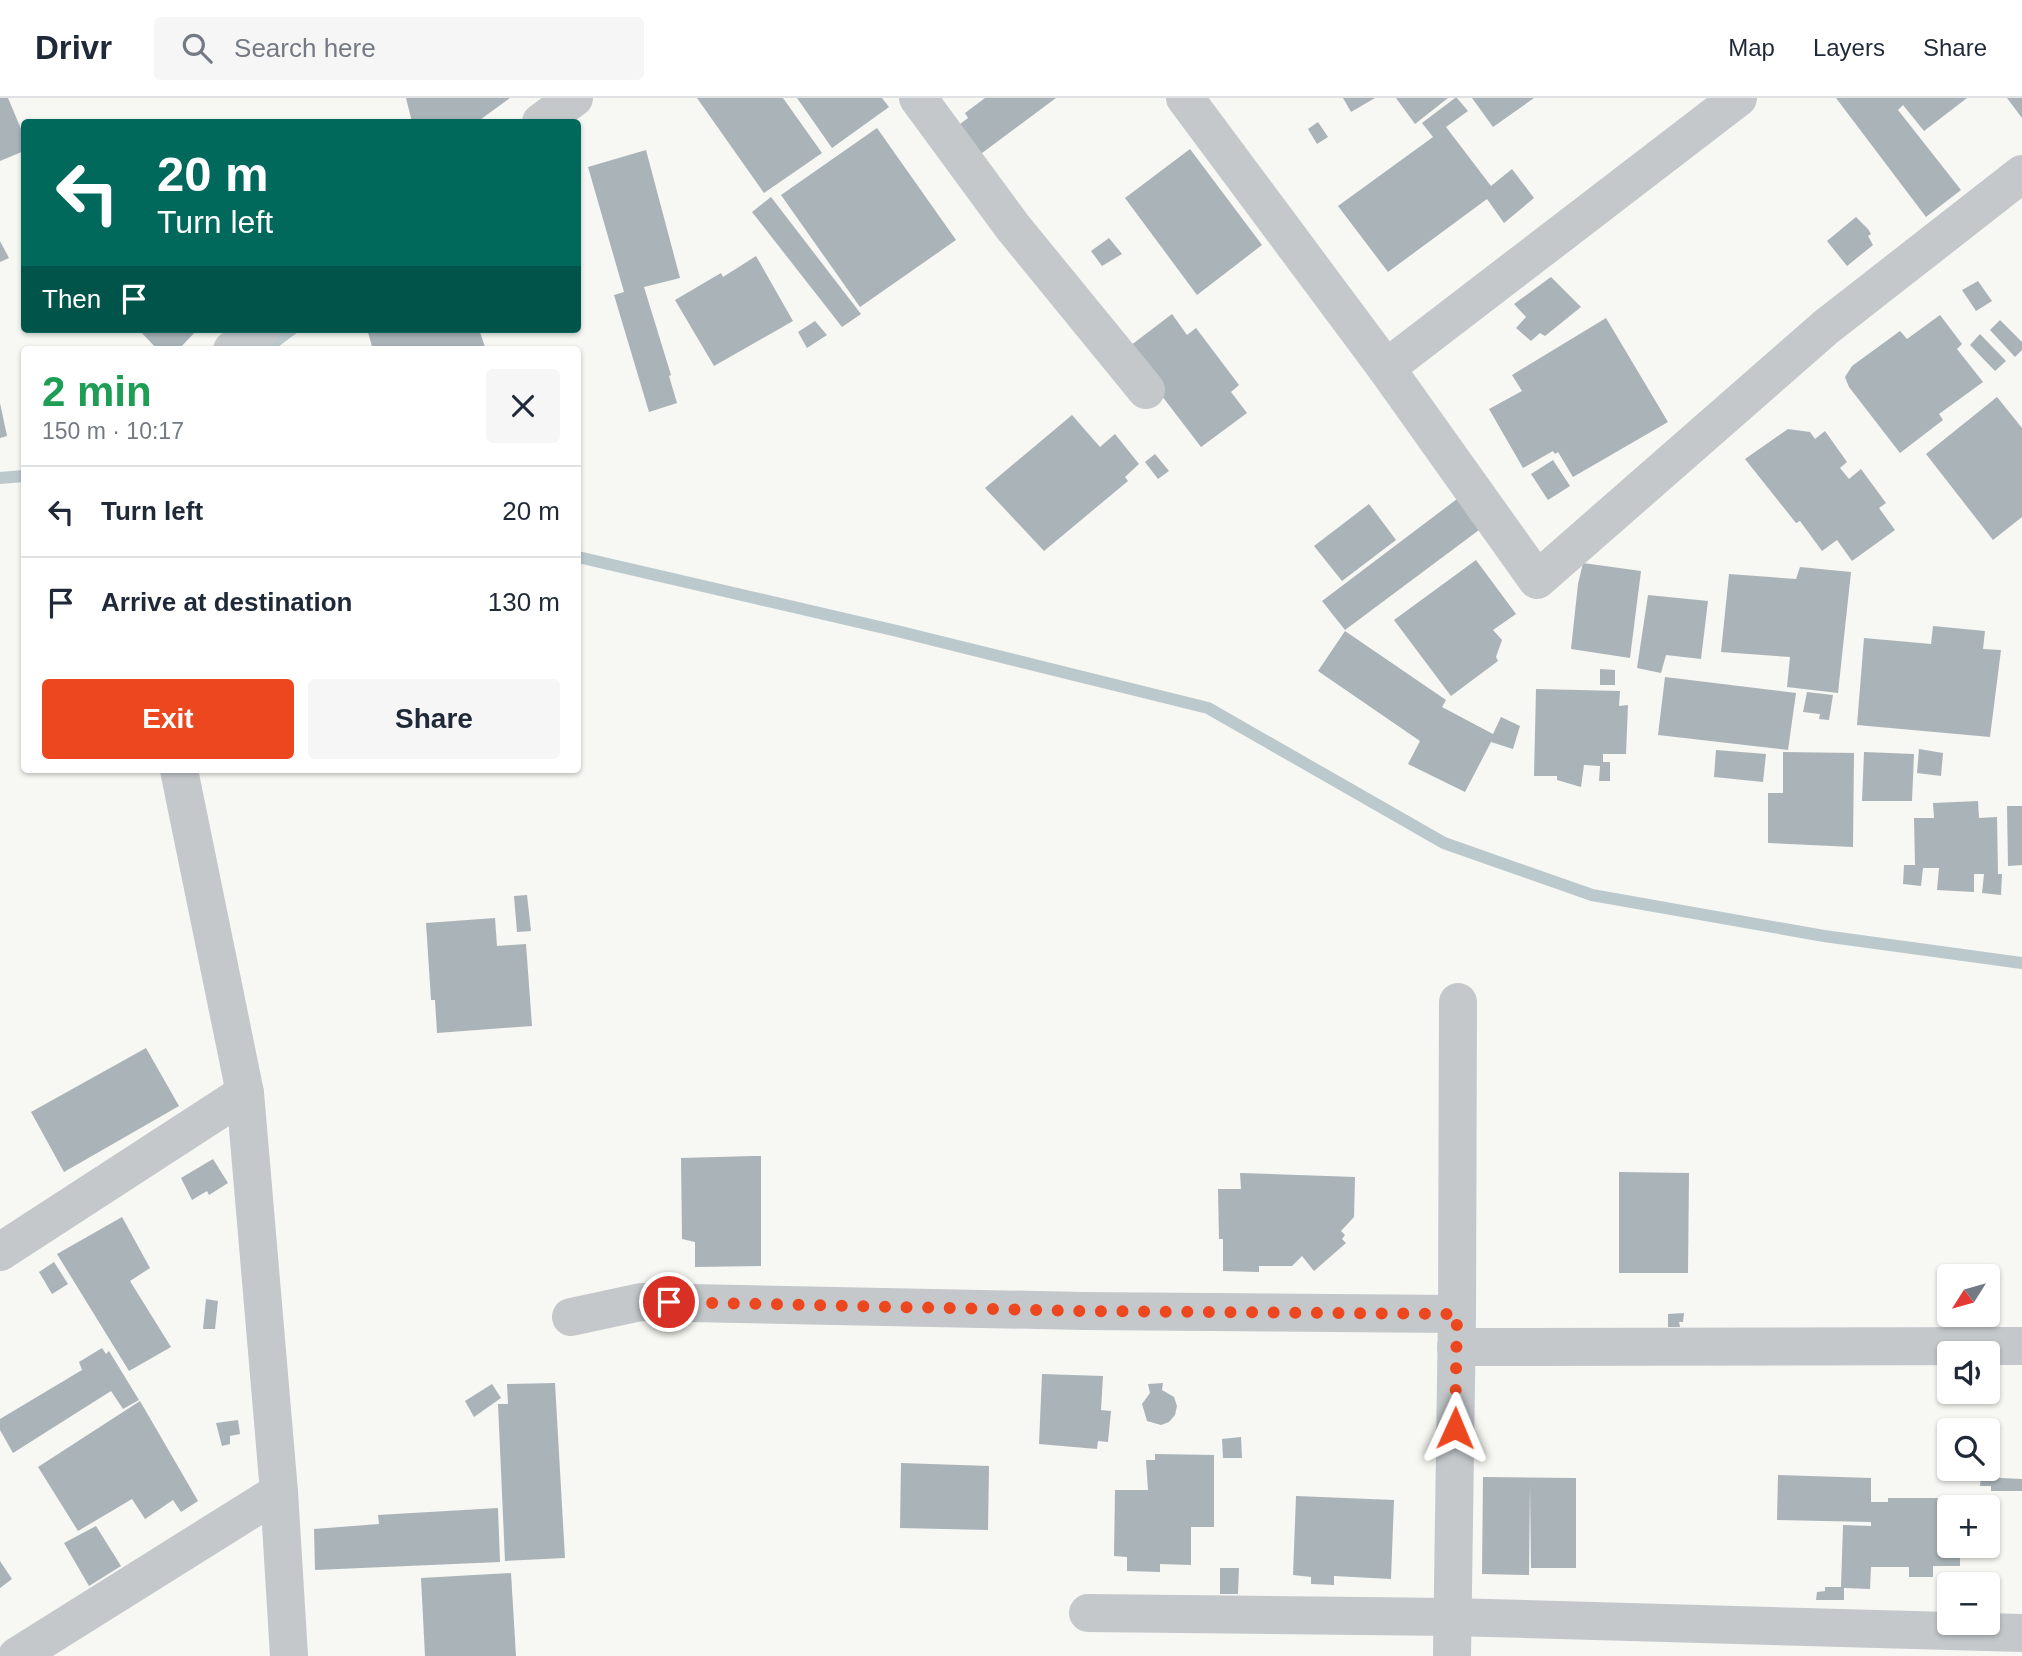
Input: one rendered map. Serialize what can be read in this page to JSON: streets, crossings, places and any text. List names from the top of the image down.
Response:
{
  "north": "bottom left",
  "page": {
    "header": "Drivr",
    "search": "Search here",
    "nav": ["Map", "Layers", "Share"],
    "turn": ["20 m", "Turn left"],
    "then": "Then",
    "heading": ["2 min", "150 m · 10:17"],
    "list": [
      {
        "name": "Turn left",
        "value": "20 m"
      },
      {
        "name": "Arrive at destination",
        "value": "130 m"
      }
    ],
    "buttons": ["Exit", "Share"],
    "map_buttons": ["+", "−"]
  }
}
